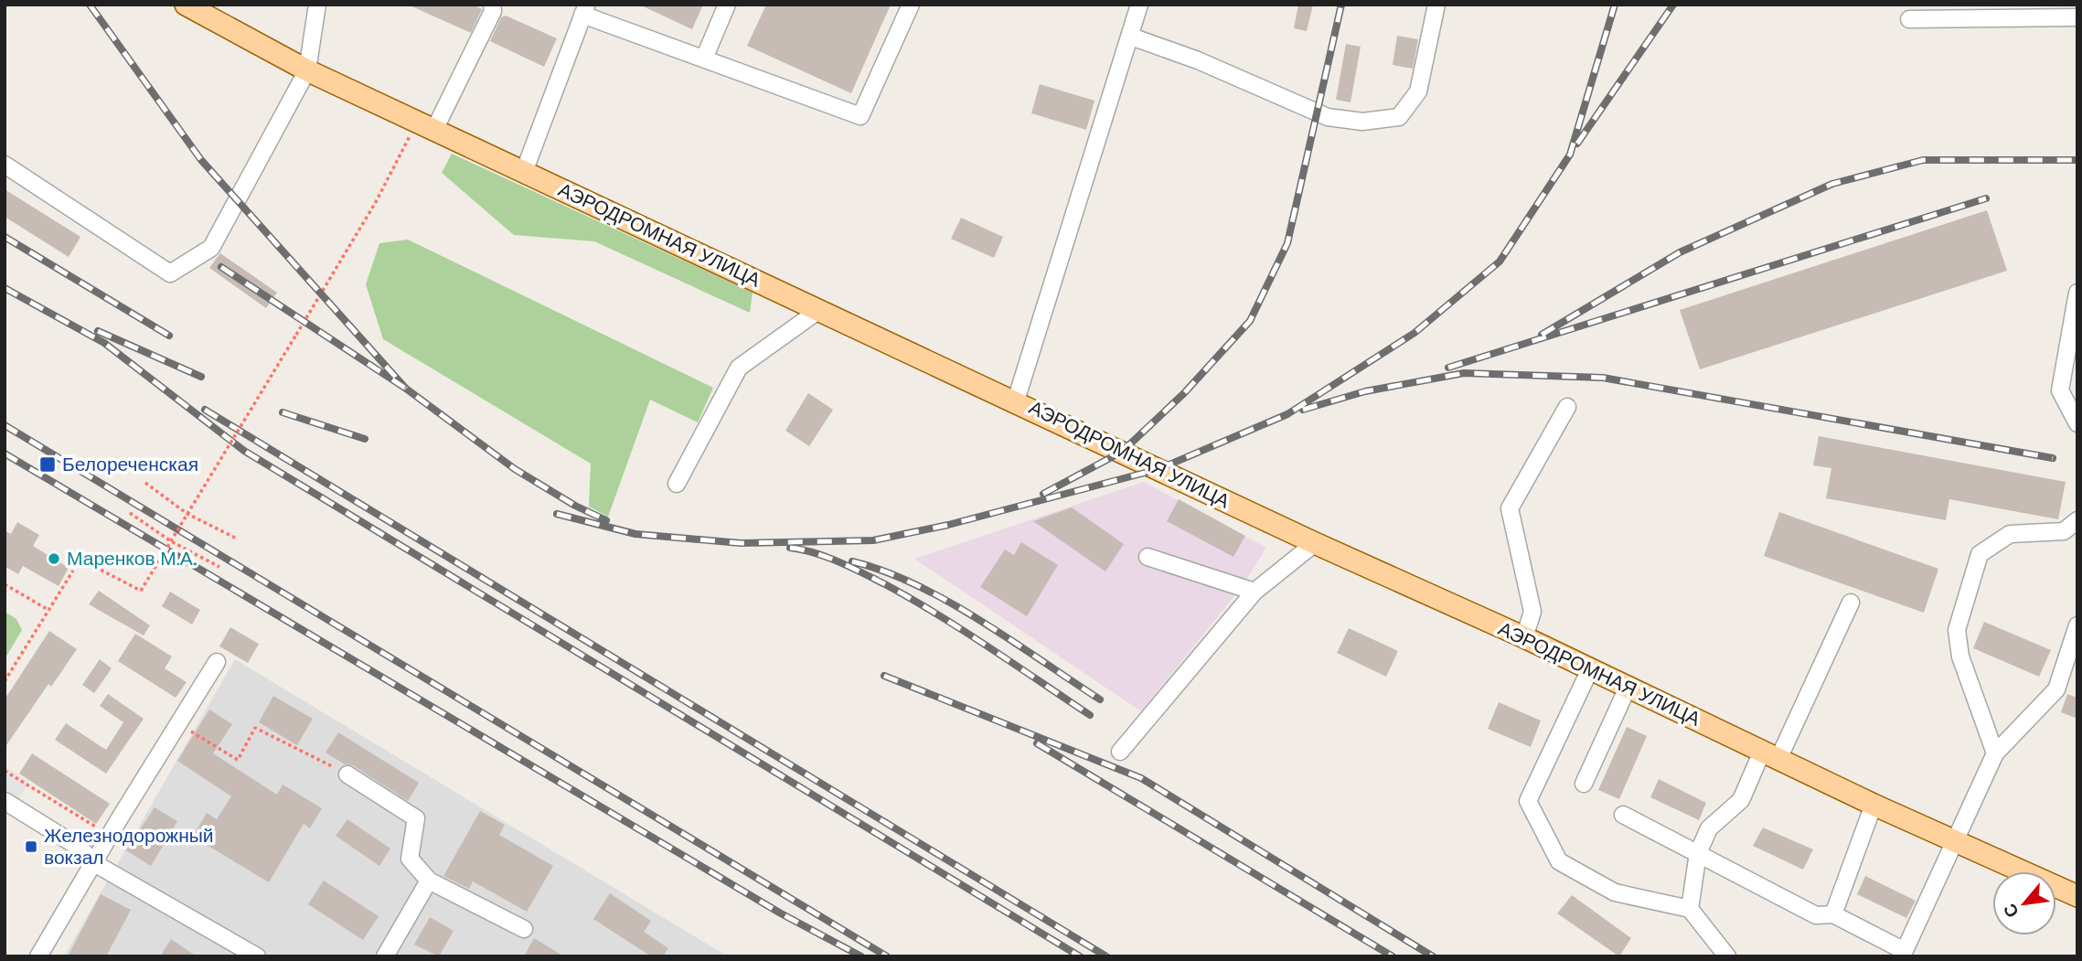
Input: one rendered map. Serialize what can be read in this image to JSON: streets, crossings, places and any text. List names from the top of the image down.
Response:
{
  "streets": {
    "main road": ["АЭРОДРОМНАЯ УЛИЦА"]
  },
  "places": {
    "transit": ["Белореченская", "Железнодорожный вокзал"],
    "other": ["Маренков М.А."]
  },
  "north": "bottom left"
}
